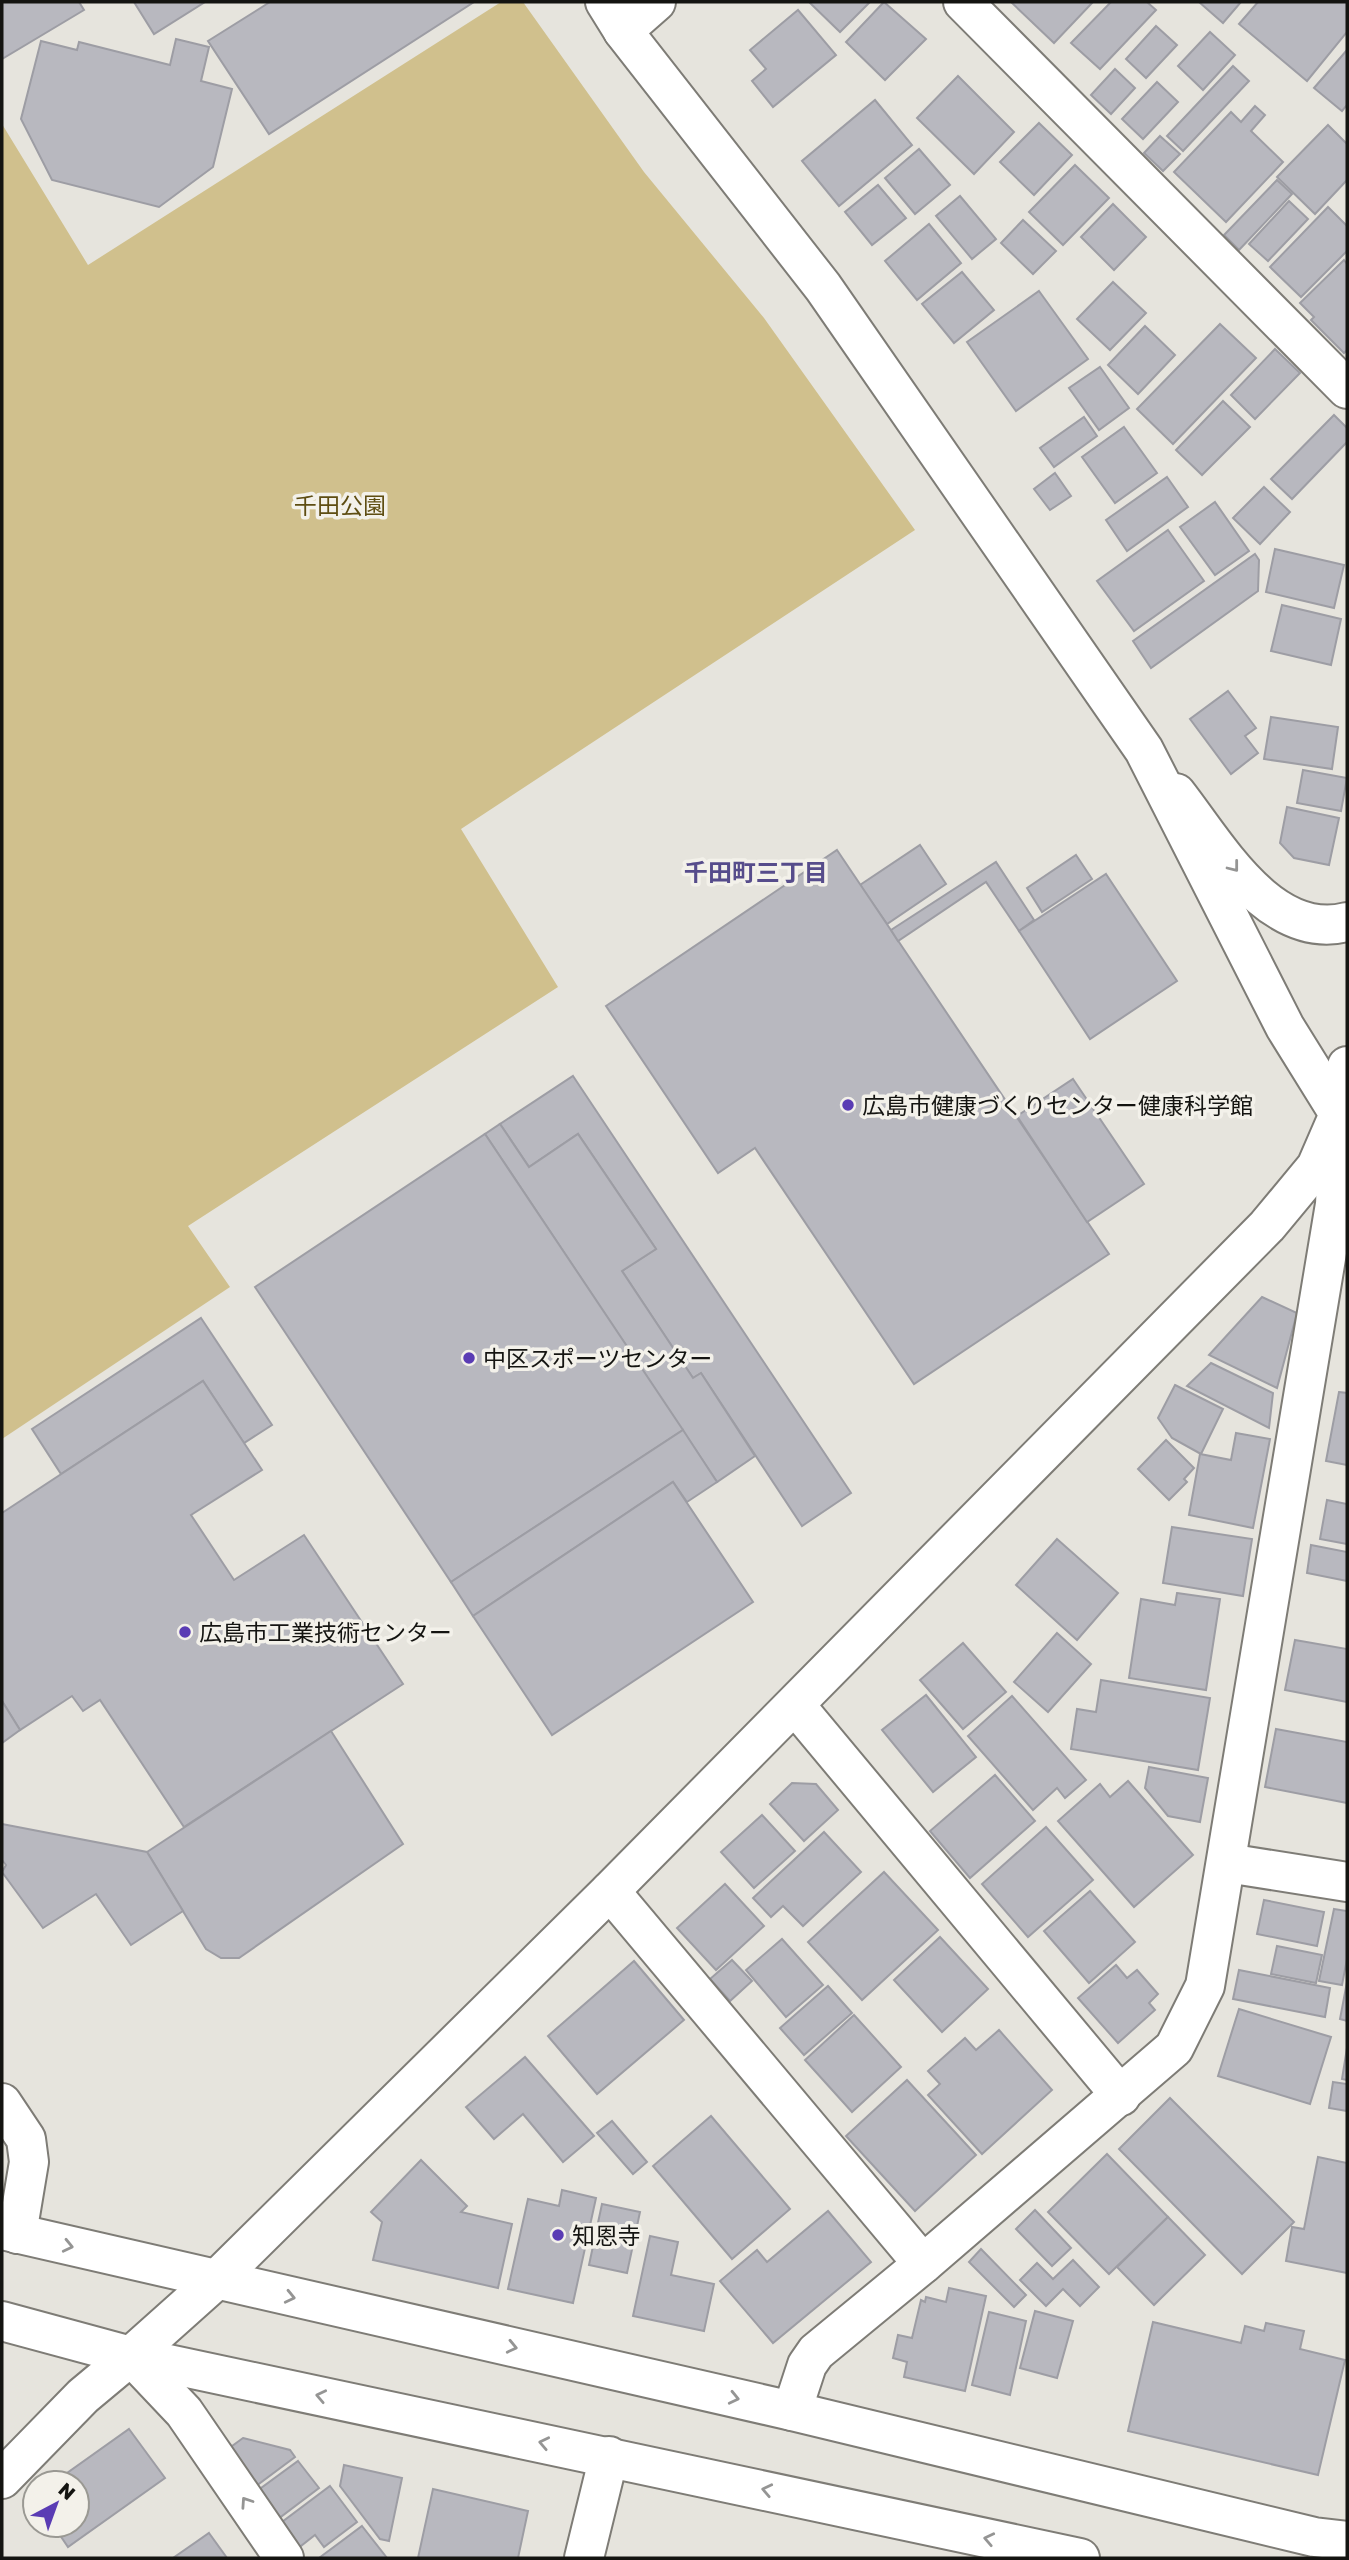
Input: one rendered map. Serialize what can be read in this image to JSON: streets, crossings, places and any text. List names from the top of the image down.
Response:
{
  "districts": ["千田町三丁目"],
  "parks": ["千田公園"],
  "places": [
    "広島市健康づくりセンター健康科学館",
    "中区スポーツセンター",
    "広島市工業技術センター",
    "知恩寺"
  ],
  "north": "top right"
}
